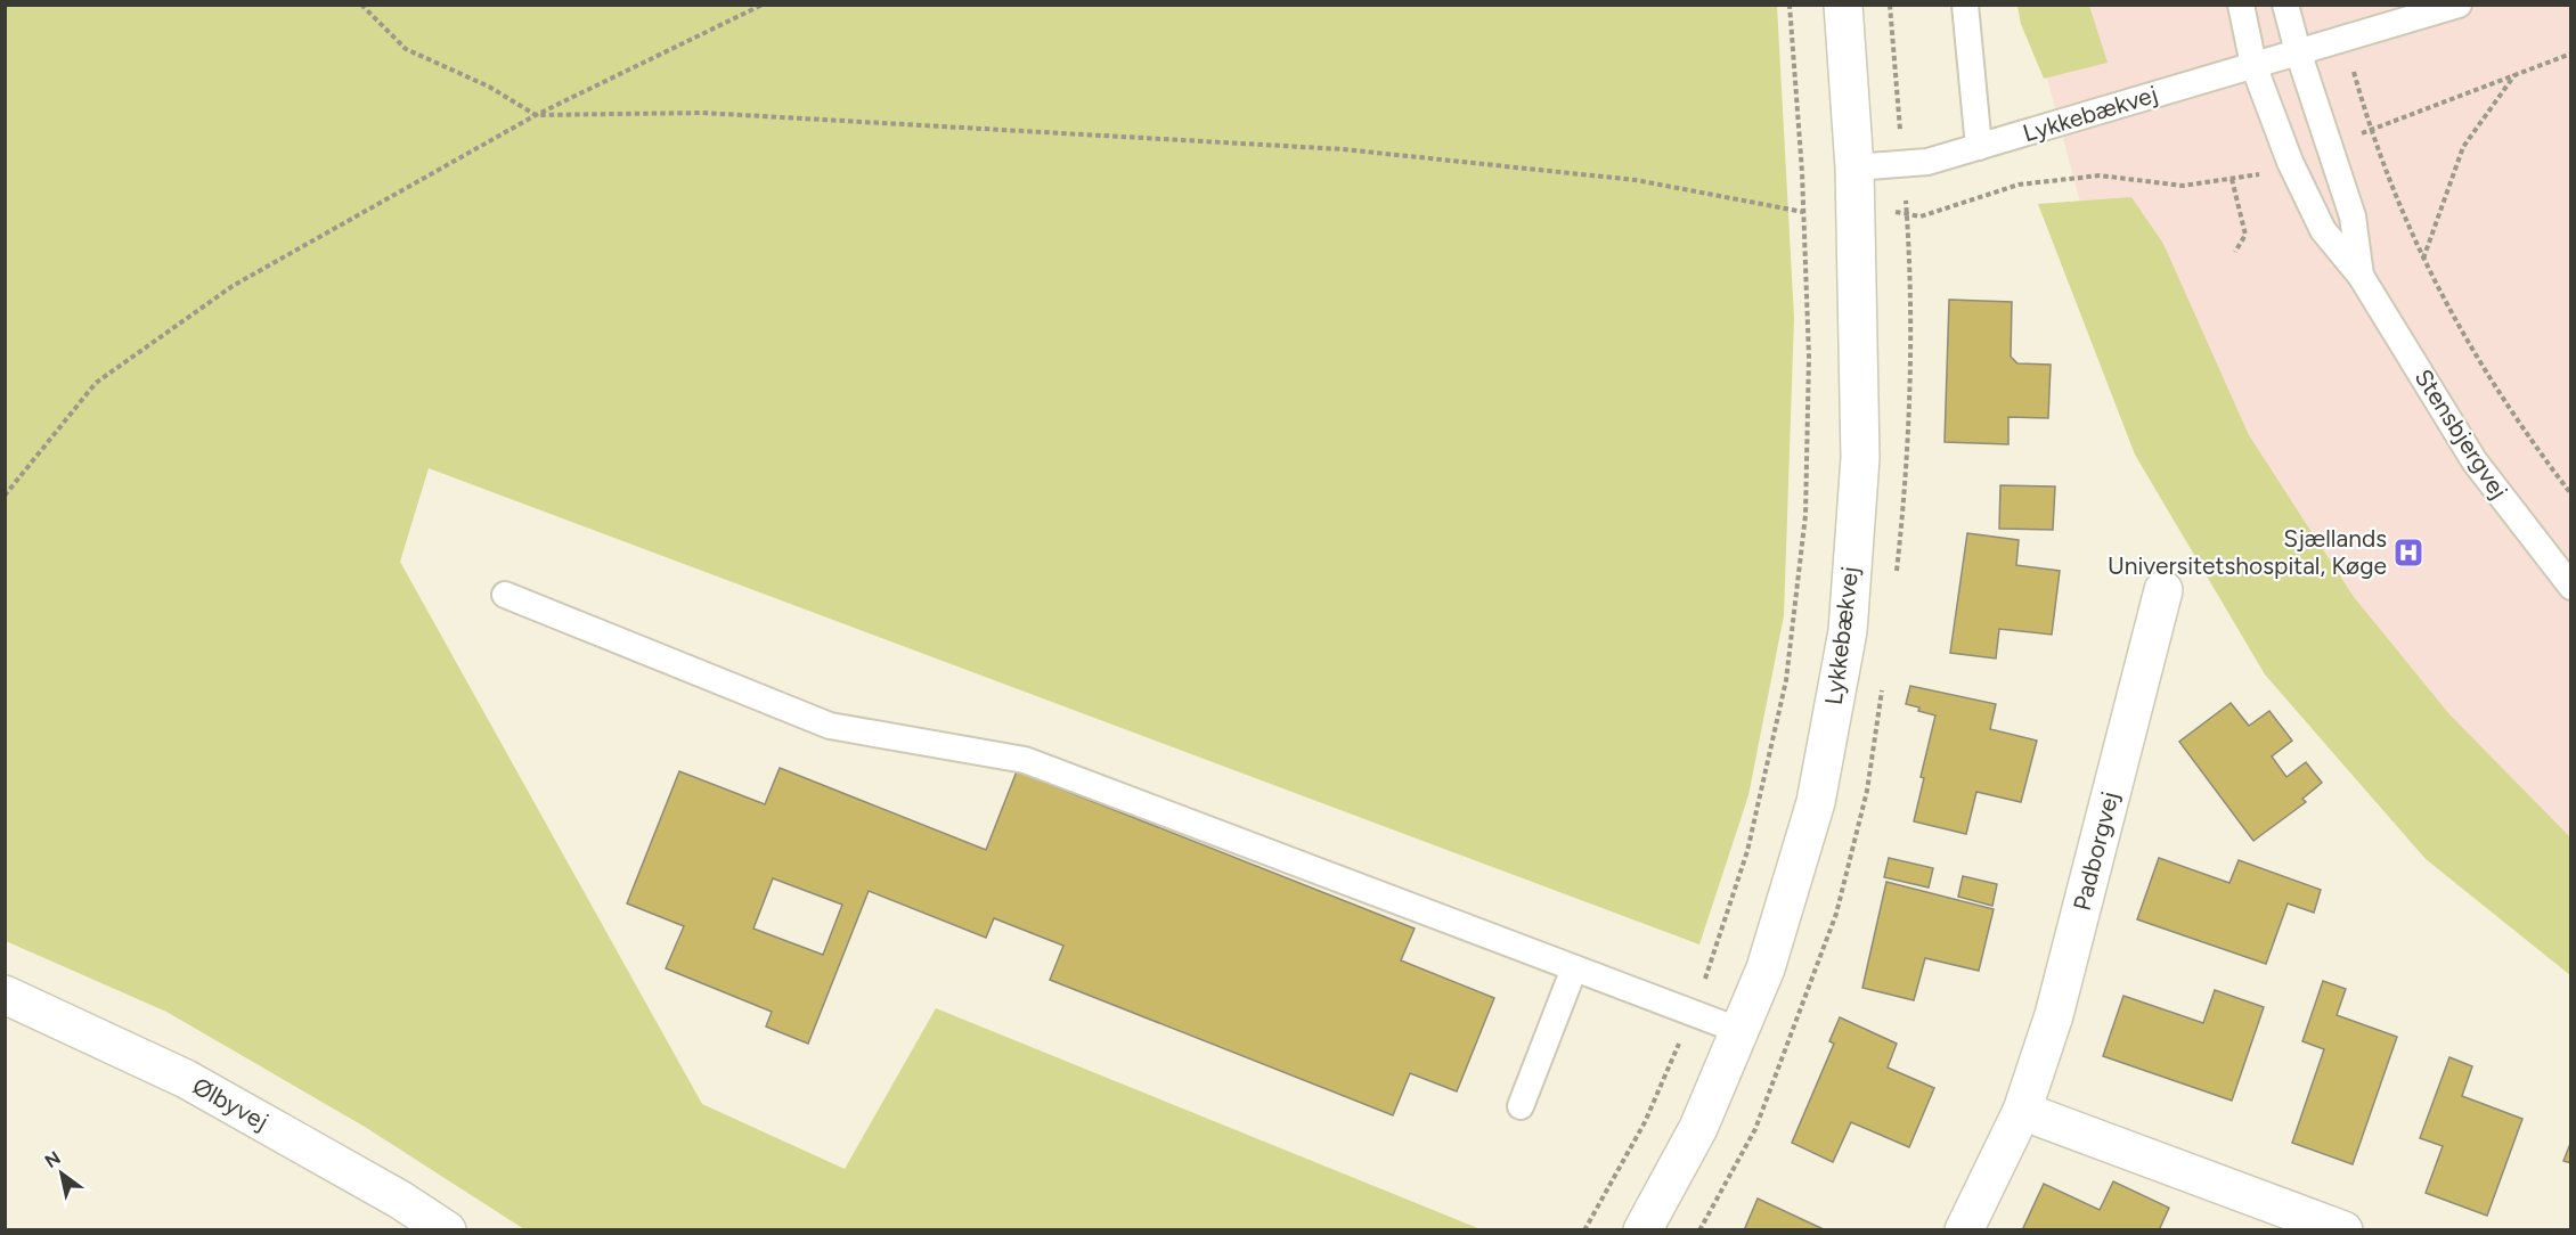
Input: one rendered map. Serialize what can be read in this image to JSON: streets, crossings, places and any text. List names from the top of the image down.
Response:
{
  "streets": {
    "street": ["Lykkebækvej", "Padborgvej", "Ølbyvej"],
    "lane": ["Stensbjergvej"]
  },
  "crossings": [
    ["Lykkebækvej", "Stensbjergvej"]
  ],
  "places": {
    "hospital": ["Sjællands Universitetshospital, Køge"]
  },
  "north": "top left"
}
